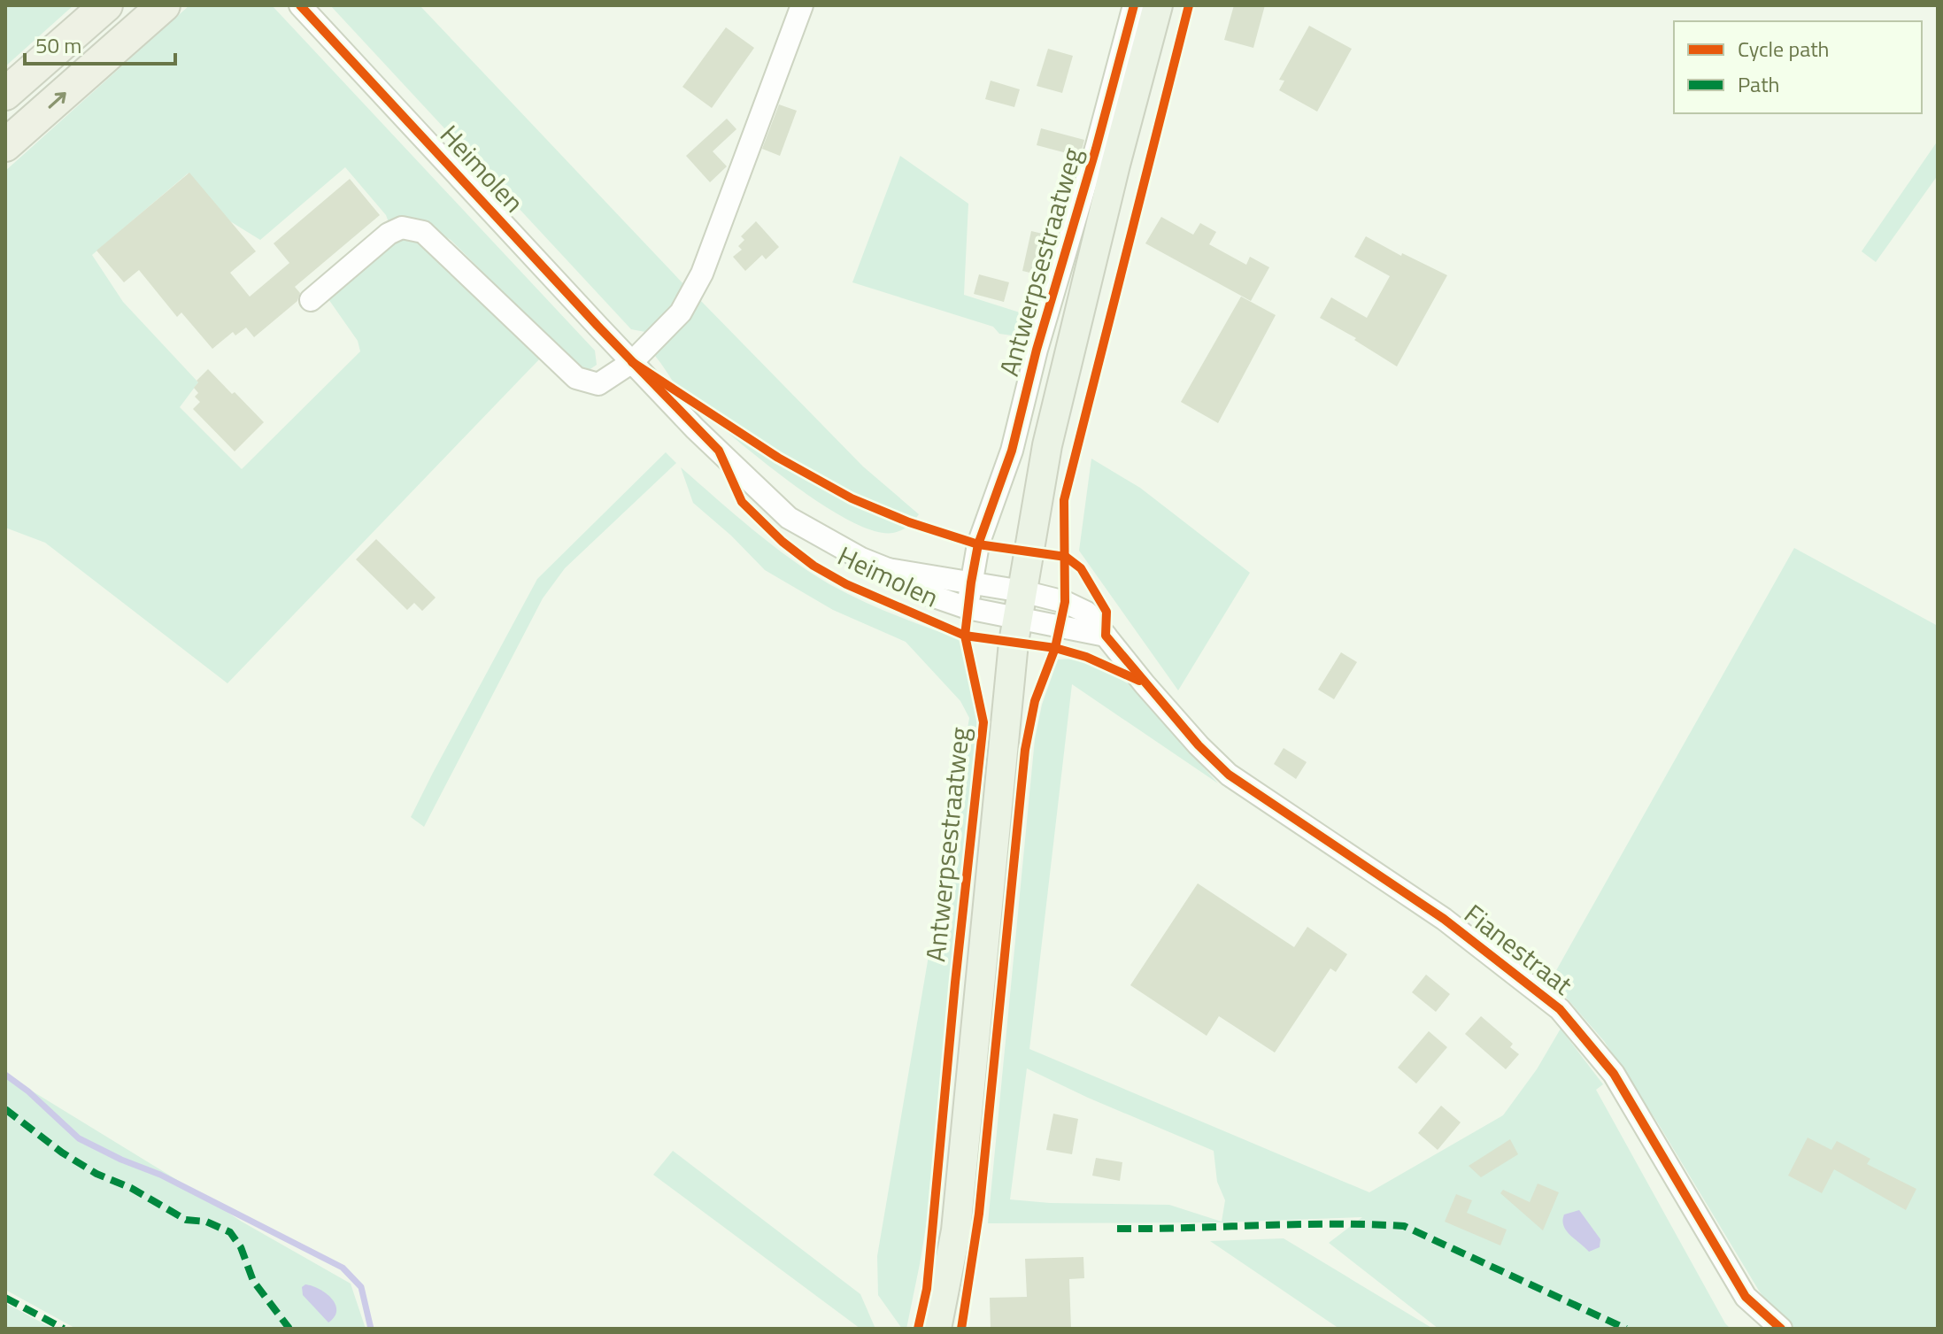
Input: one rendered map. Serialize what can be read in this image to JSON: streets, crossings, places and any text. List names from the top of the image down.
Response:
{
  "streets": {
    "main road": ["Antwerpsestraatweg"],
    "street": ["Heimolen", "Fianestraat"]
  },
  "crossings": [
    ["Heimolen", "Antwerpsestraatweg"],
    ["Heimolen", "Fianestraat"],
    ["Antwerpsestraatweg", "Fianestraat"]
  ],
  "legend": ["Cycle path", "Path"],
  "scale_bar": "50 m"
}
